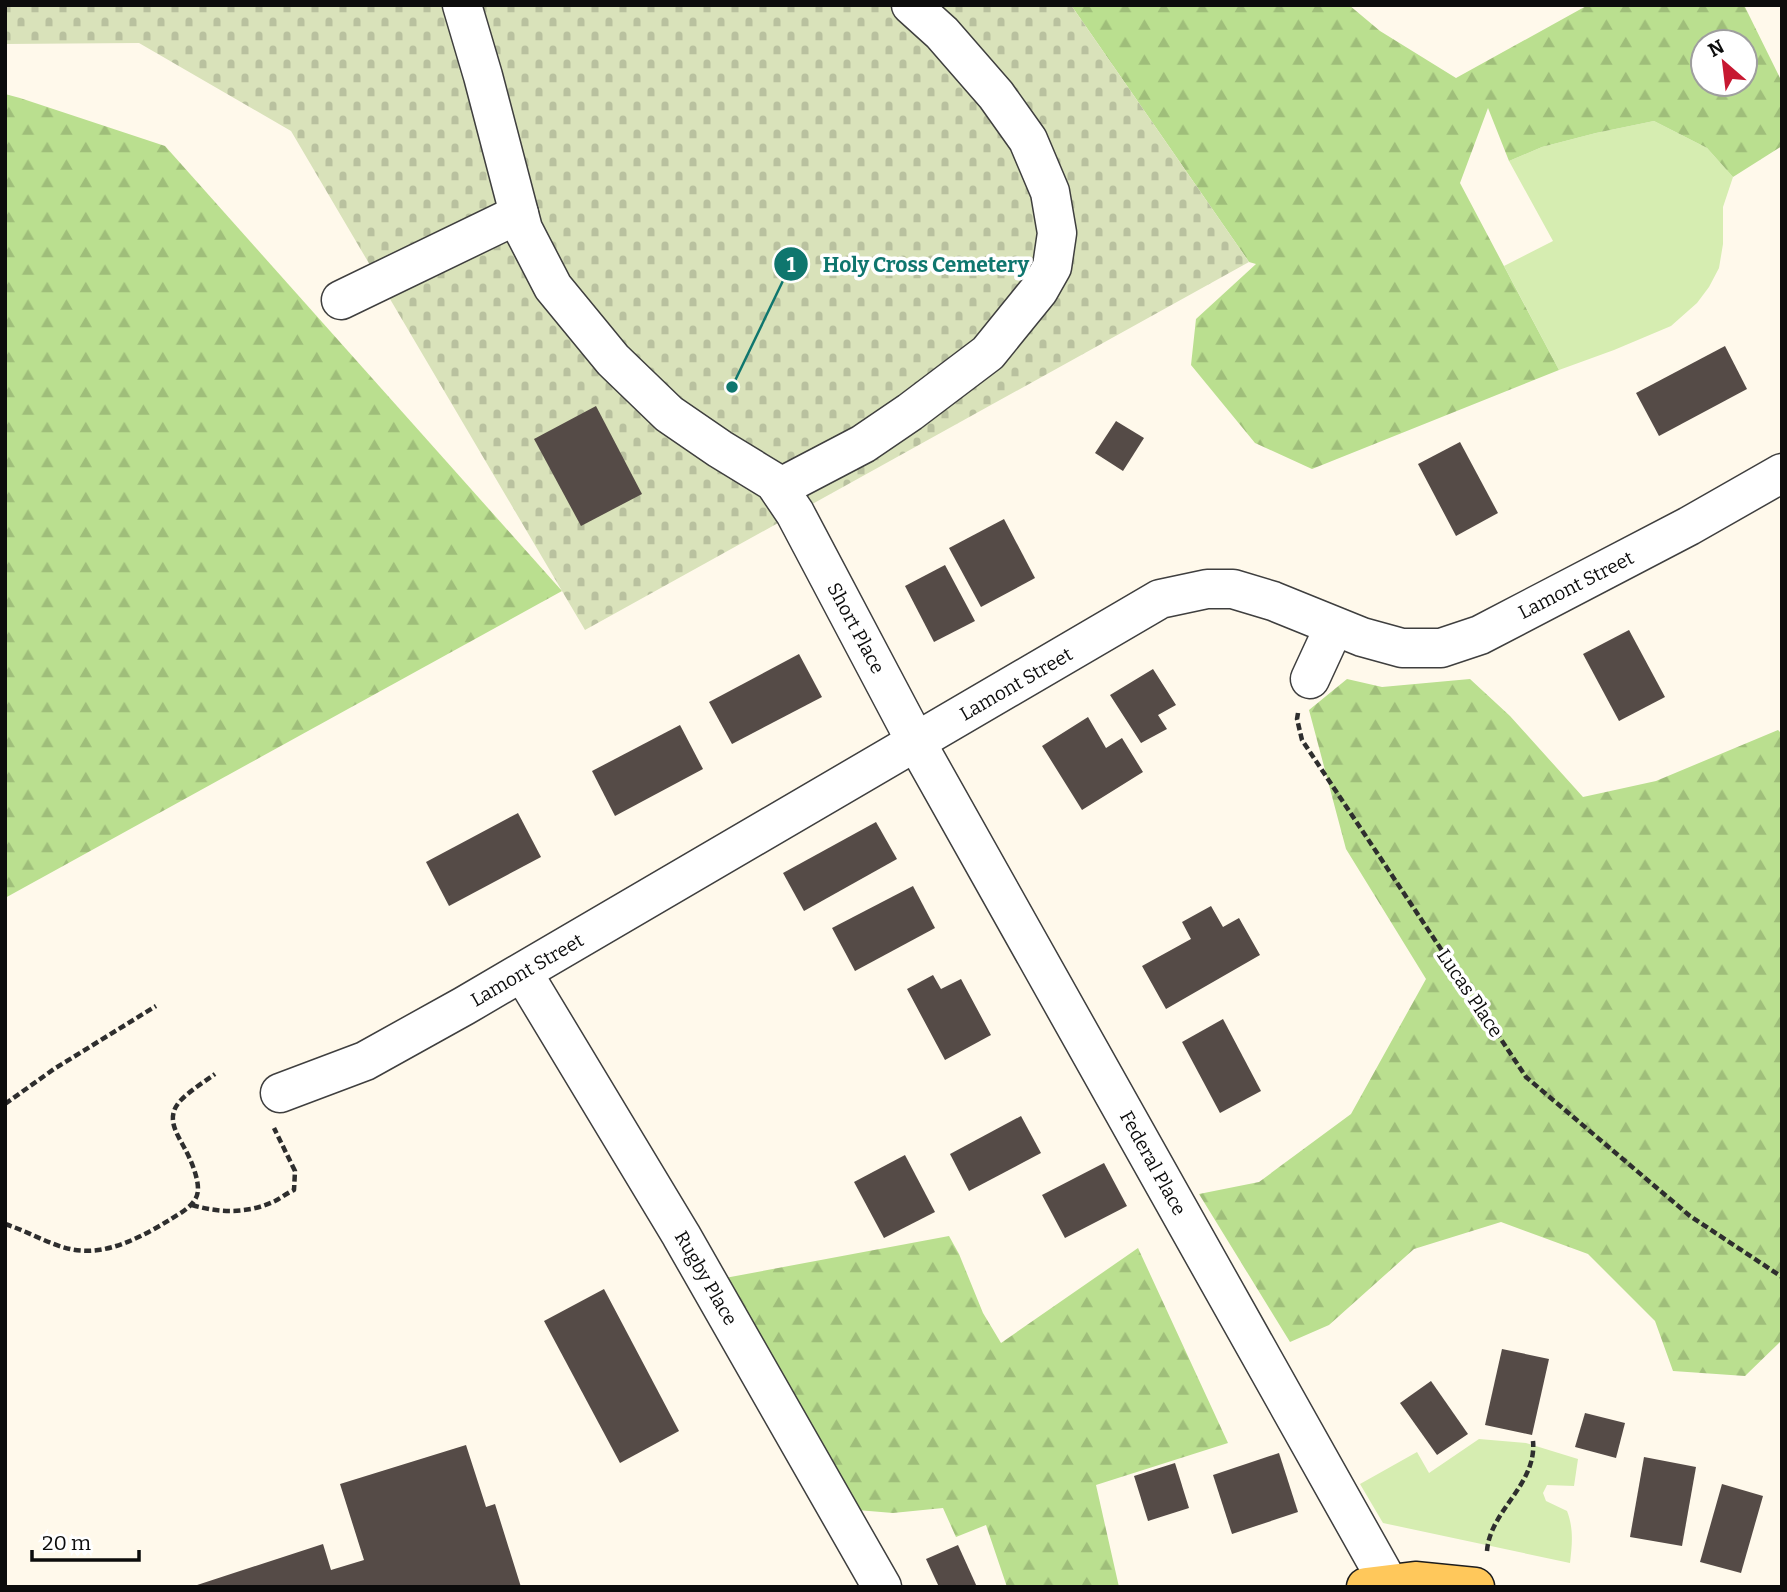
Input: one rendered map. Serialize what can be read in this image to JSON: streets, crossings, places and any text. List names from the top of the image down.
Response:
{
  "streets": {
    "street": [
      "Lamont Street",
      "Short Place",
      "Federal Place",
      "Rugby Place"
    ],
    "path": ["Lucas Place"]
  },
  "crossings": [
    ["Lamont Street", "Short Place"],
    ["Lamont Street", "Federal Place"],
    ["Lamont Street", "Rugby Place"],
    ["Short Place", "Federal Place"]
  ],
  "places": ["Holy Cross Cemetery"],
  "scale_bar": "20 m",
  "north": "top left"
}
